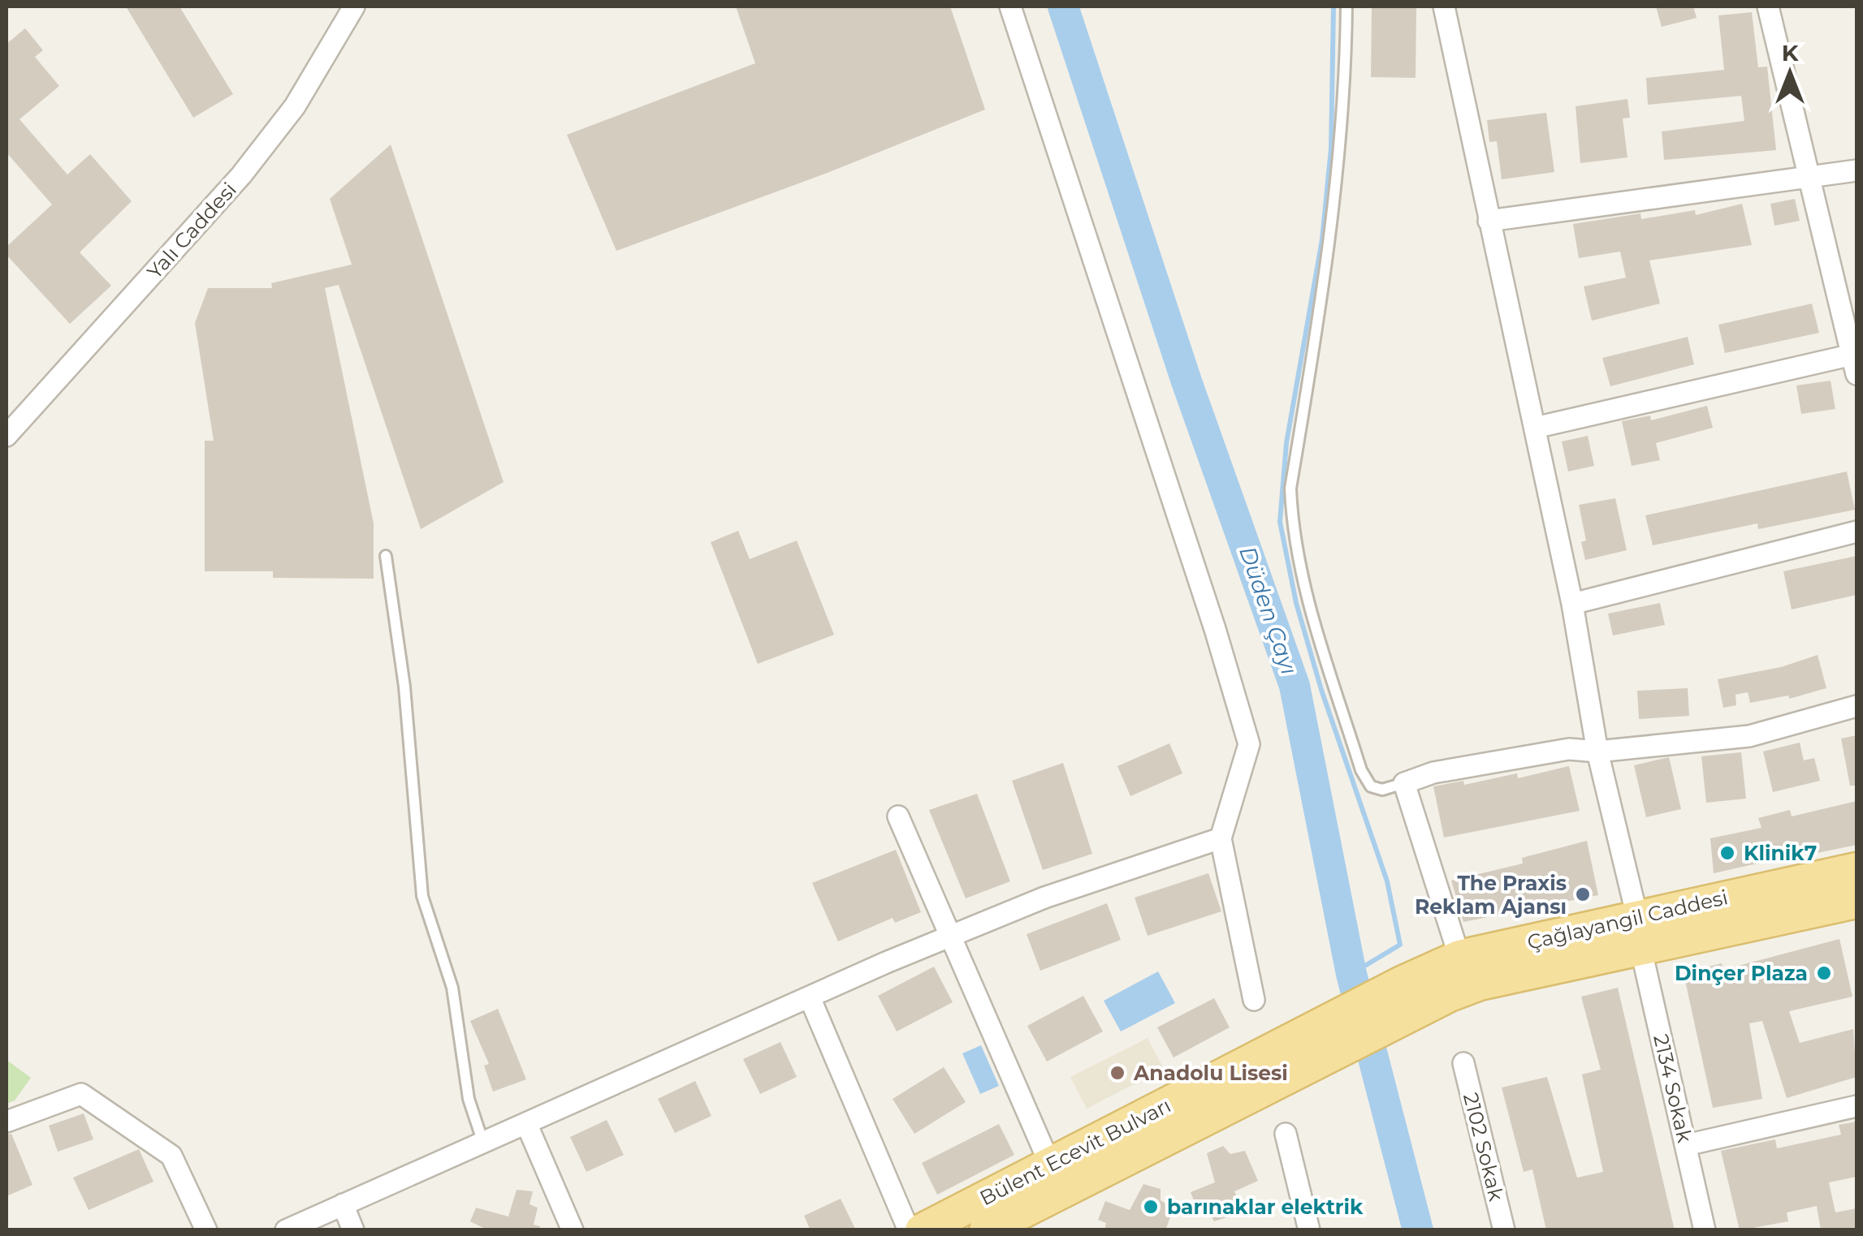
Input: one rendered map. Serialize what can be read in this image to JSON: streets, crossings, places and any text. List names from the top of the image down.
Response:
{
  "streets": {
    "main road": ["Çağlayangil Caddesi", "Bülent Ecevit Bulvarı"],
    "street": ["Yalı Caddesi", "2134 Sokak", "2102 Sokak"]
  },
  "crossings": [
    ["Çağlayangil Caddesi", "2134 Sokak"],
    ["Çağlayangil Caddesi", "Bülent Ecevit Bulvarı"]
  ],
  "water": ["Düden Çayı"],
  "places": [
    "Klinik7",
    "The Praxis Reklam Ajansı",
    "Dinçer Plaza",
    "Anadolu Lisesi",
    "barınaklar elektrik"
  ],
  "north": "top"
}
